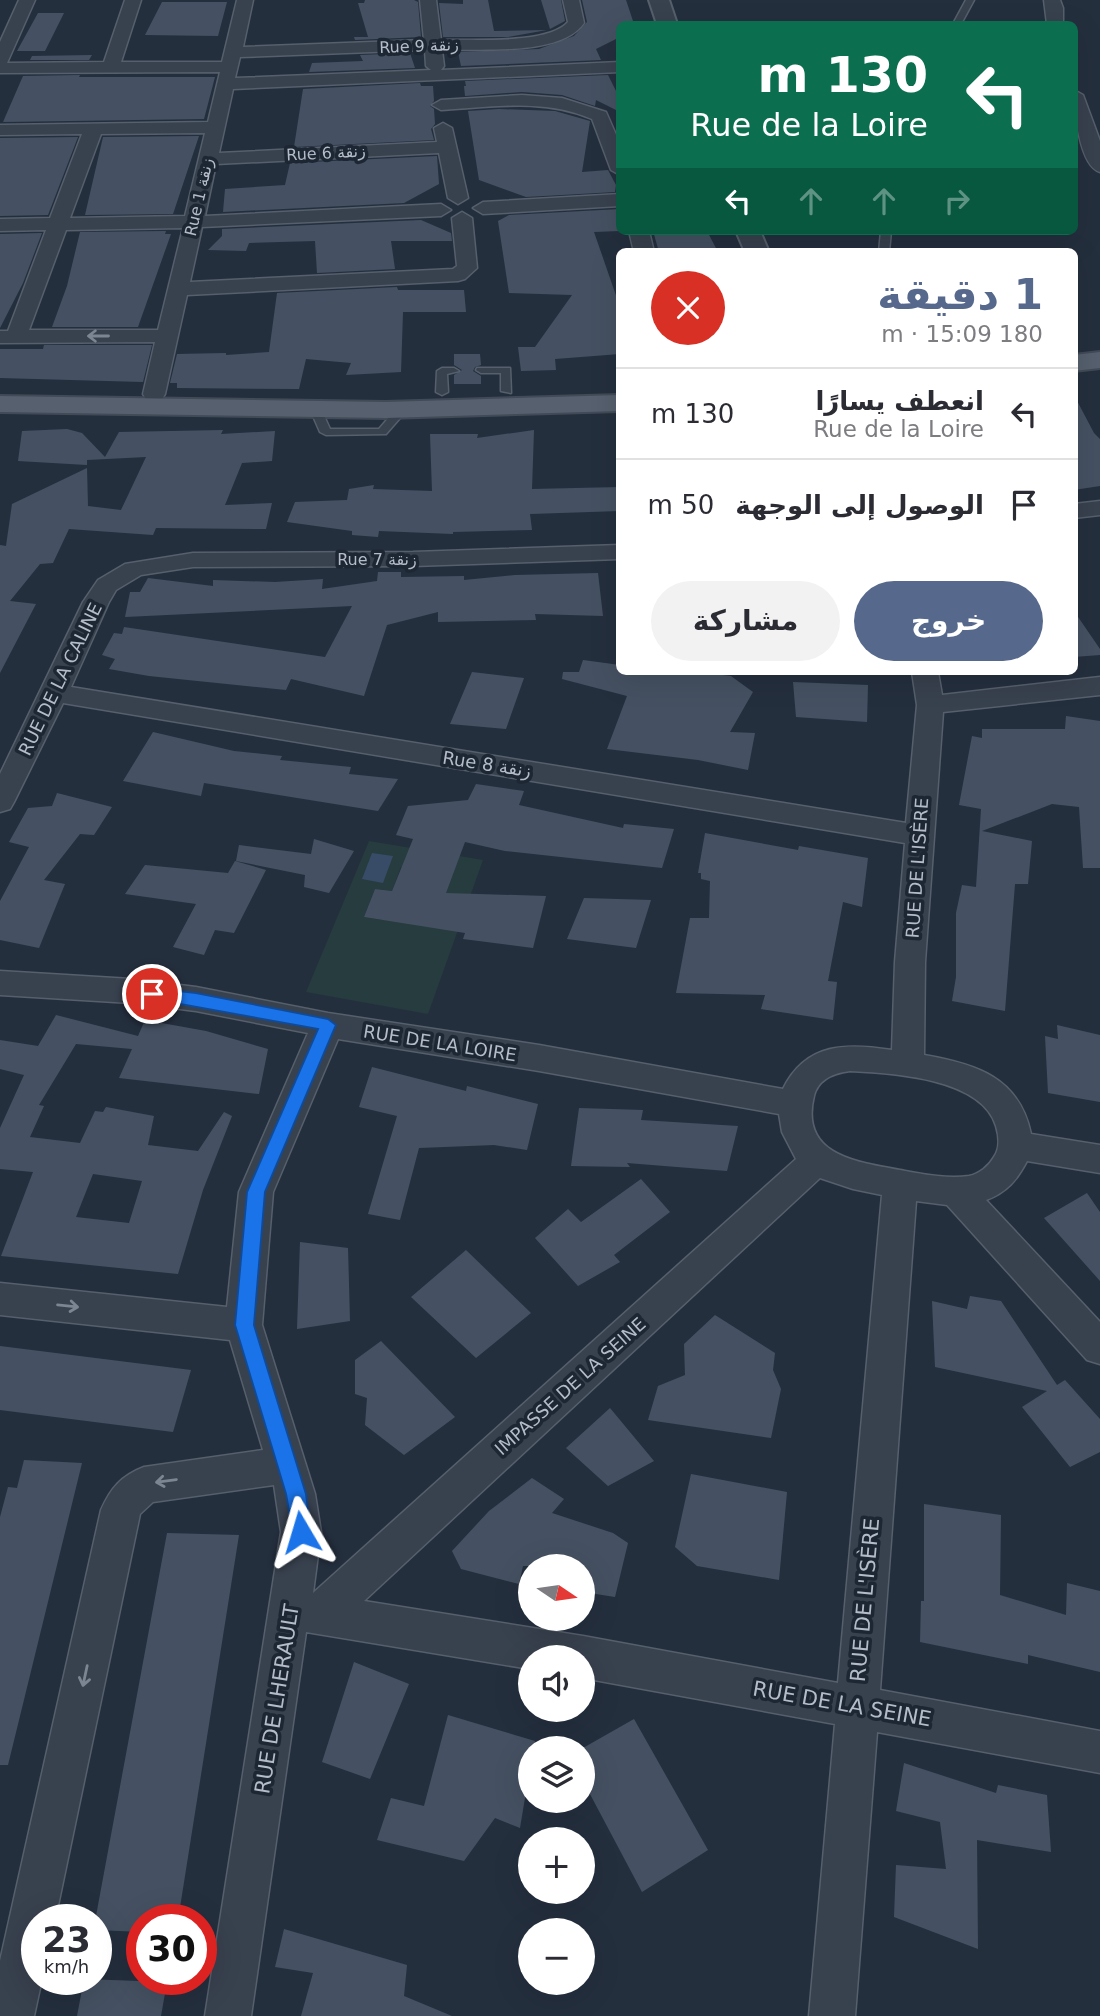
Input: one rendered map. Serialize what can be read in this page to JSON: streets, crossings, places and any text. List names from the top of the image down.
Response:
{
  "streets": {
    "street": [
      "Rue 9 زنقة",
      "Rue 6 زنقة",
      "Rue 1 زنقة",
      "Rue 7 زنقة",
      "RUE DE LA CALINE",
      "Rue 8 زنقة",
      "RUE DE L'ISÈRE",
      "RUE DE LA LOIRE",
      "IMPASSE DE LA SEINE",
      "RUE DE LHERAULT",
      "RUE DE LA SEINE"
    ]
  },
  "crossings": [
    ["Rue 9 زنقة", "Rue 1 زنقة"],
    ["Rue 6 زنقة", "Rue 1 زنقة"],
    ["Rue 7 زنقة", "RUE DE LA CALINE"],
    ["RUE DE LA CALINE", "Rue 8 زنقة"],
    ["Rue 8 زنقة", "RUE DE L'ISÈRE"],
    ["RUE DE L'ISÈRE", "RUE DE LA LOIRE"],
    ["RUE DE L'ISÈRE", "IMPASSE DE LA SEINE"],
    ["RUE DE L'ISÈRE", "RUE DE LA SEINE"],
    ["RUE DE LA LOIRE", "IMPASSE DE LA SEINE"],
    ["RUE DE LA LOIRE", "RUE DE LHERAULT"],
    ["IMPASSE DE LA SEINE", "RUE DE LHERAULT"],
    ["IMPASSE DE LA SEINE", "RUE DE LA SEINE"],
    ["RUE DE LHERAULT", "RUE DE LA SEINE"]
  ],
  "north": "right",
  "page": {
    "turn": ["130 m", "Rue de la Loire"],
    "heading": ["1 دقيقة", "180 m · 15:09"],
    "list": [
      {
        "name": "انعطف يسارًا",
        "note": "Rue de la Loire",
        "value": "130 m"
      },
      {
        "name": "الوصول إلى الوجهة",
        "value": "50 m"
      }
    ],
    "buttons": ["خروج", "مشاركة"],
    "map_buttons": ["+", "−"],
    "speed": "23 km/h",
    "limit": "30"
  }
}
